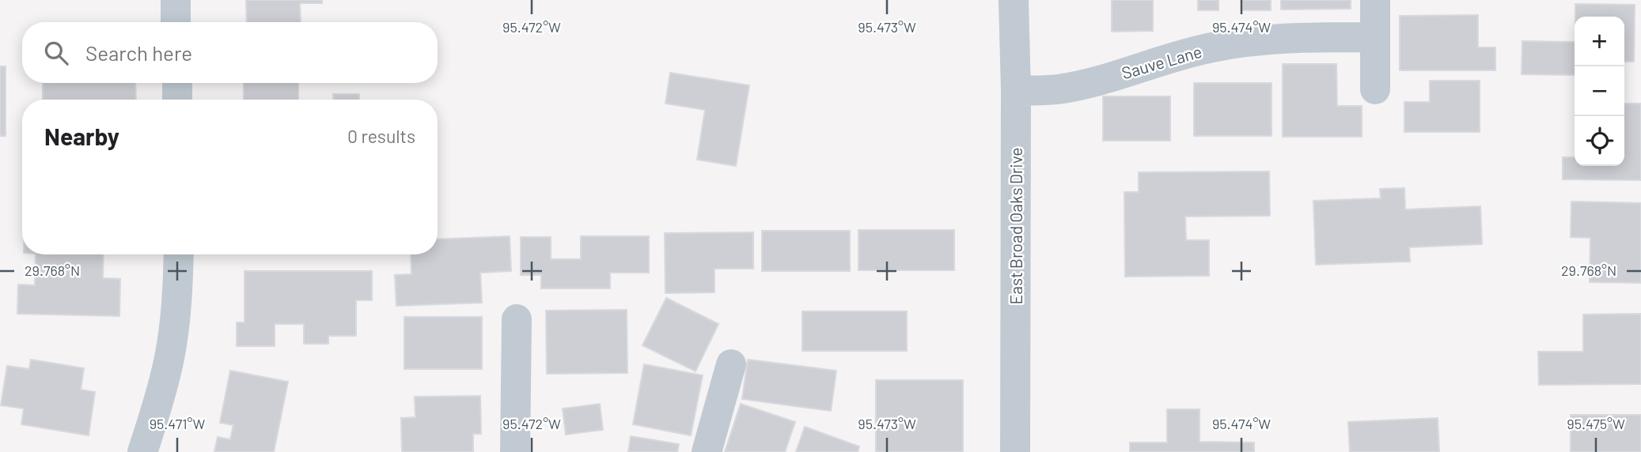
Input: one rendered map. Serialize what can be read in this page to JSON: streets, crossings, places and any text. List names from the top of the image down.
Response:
{
  "streets": {
    "street": ["Sauve Lane", "East Broad Oaks Drive"]
  },
  "crossings": [
    ["Sauve Lane", "East Broad Oaks Drive"]
  ],
  "page": {
    "map_buttons": ["+", "−"],
    "search": "Search here",
    "heading": ["Nearby", "0 results"]
  },
  "coordinates": [
    "95.472°W",
    "95.473°W",
    "95.474°W",
    "29.768°N",
    "95.471°W",
    "95.475°W"
  ]
}
